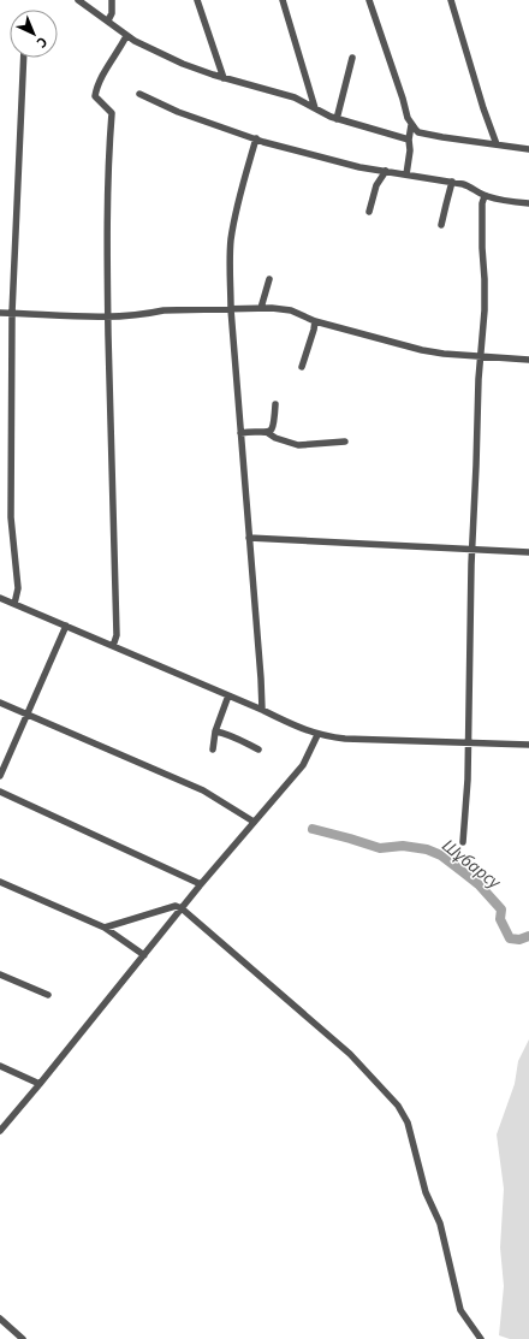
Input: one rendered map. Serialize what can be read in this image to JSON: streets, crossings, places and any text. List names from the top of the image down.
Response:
{
  "water": ["Шұбарсу"],
  "north": "bottom right"
}
